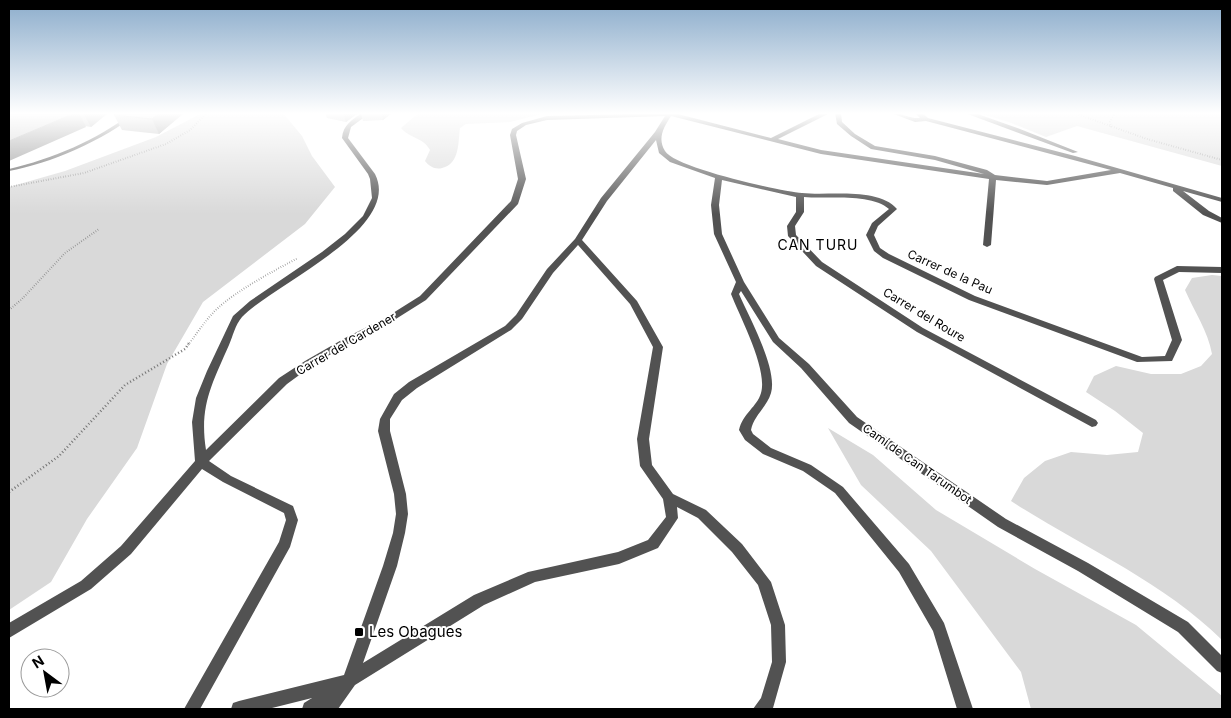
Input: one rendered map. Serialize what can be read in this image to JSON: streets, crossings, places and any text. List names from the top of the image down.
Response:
{
  "streets": {
    "street": [
      "Carrer de la Pau",
      "Carrer del Roure",
      "Carrer del Cardener",
      "Camí de Can Tarumbot"
    ]
  },
  "crossings": [
    ["Carrer de la Pau", "Carrer del Roure"],
    ["Carrer de la Pau", "Camí de Can Tarumbot"]
  ],
  "districts": ["CAN TURU"],
  "places": {
    "transit": ["Les Obagues"]
  },
  "north": "top left"
}
